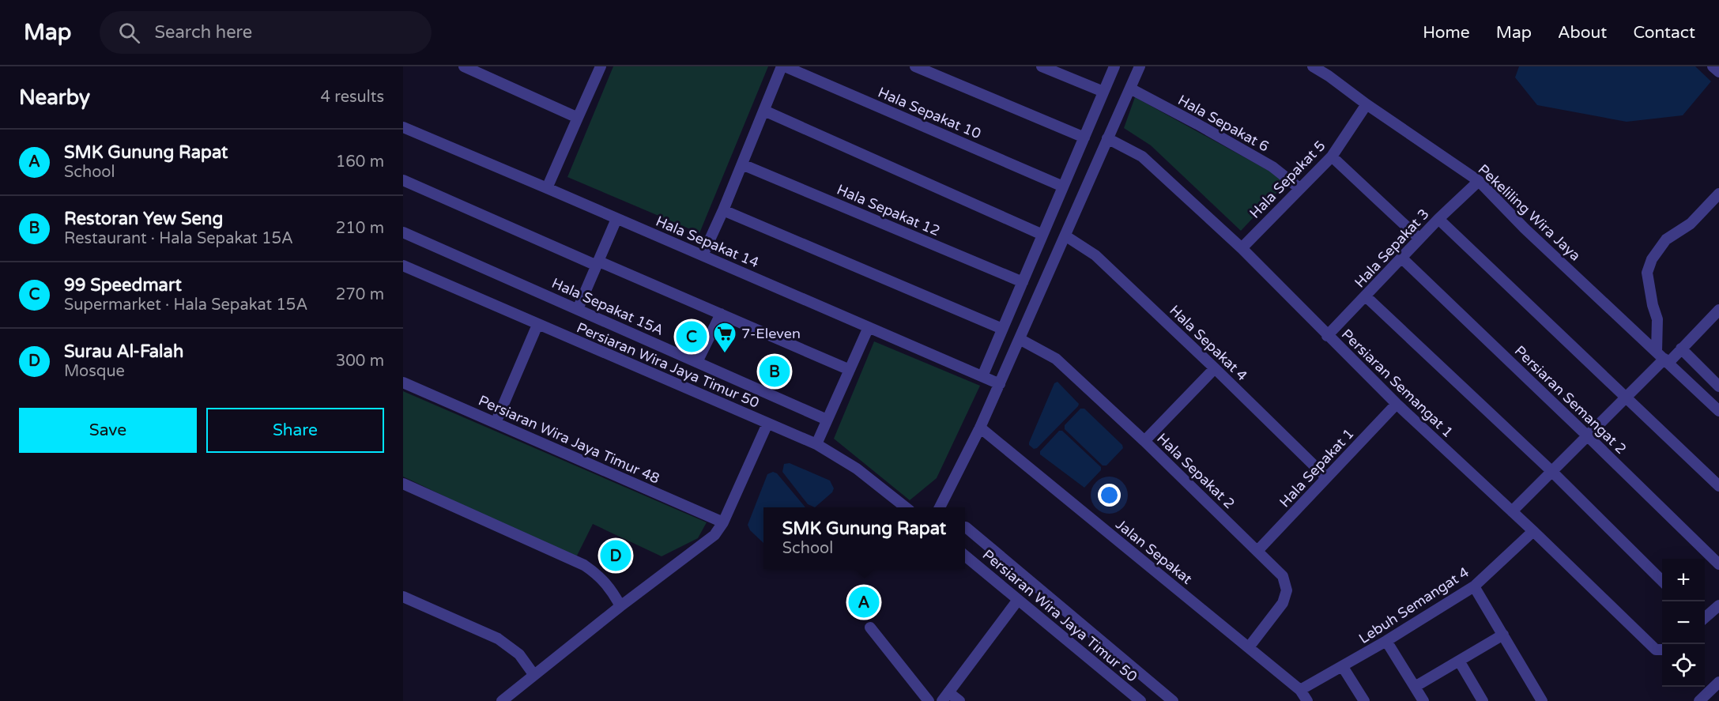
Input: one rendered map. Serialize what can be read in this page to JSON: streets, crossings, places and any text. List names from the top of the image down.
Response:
{
  "streets": {
    "street": [
      "Hala Sepakat 10",
      "Hala Sepakat 6",
      "Hala Sepakat 5",
      "Hala Sepakat 12",
      "Pekeliling Wira Jaya",
      "Hala Sepakat 14",
      "Hala Sepakat 3",
      "Hala Sepakat 15A",
      "Hala Sepakat 4",
      "Persiaran Wira Jaya Timur 50",
      "Persiaran Semangat 1",
      "Persiaran Semangat 2",
      "Persiaran Wira Jaya Timur 48",
      "Hala Sepakat 1",
      "Hala Sepakat 2",
      "Jalan Sepakat",
      "Lebuh Semangat 4"
    ]
  },
  "crossings": [
    ["Hala Sepakat 6", "Hala Sepakat 5"],
    ["Hala Sepakat 5", "Pekeliling Wira Jaya"],
    ["Hala Sepakat 5", "Persiaran Semangat 1"],
    ["Pekeliling Wira Jaya", "Hala Sepakat 3"],
    ["Hala Sepakat 3", "Persiaran Semangat 1"],
    ["Hala Sepakat 3", "Persiaran Semangat 2"],
    ["Hala Sepakat 4", "Hala Sepakat 1"],
    ["Persiaran Semangat 1", "Hala Sepakat 1"],
    ["Persiaran Semangat 1", "Lebuh Semangat 4"],
    ["Hala Sepakat 1", "Hala Sepakat 2"],
    ["Hala Sepakat 2", "Jalan Sepakat"],
    ["Jalan Sepakat", "Lebuh Semangat 4"]
  ],
  "places": {
    "supermarket": ["7-Eleven"]
  },
  "page": {
    "header": "Map",
    "search": "Search here",
    "nav": [
      "Home",
      "Map",
      "About",
      "Contact"
    ],
    "heading": ["Nearby", "4 results"],
    "list": [
      {
        "mark": "A",
        "name": "SMK Gunung Rapat",
        "note": "School",
        "value": "160 m"
      },
      {
        "mark": "B",
        "name": "Restoran Yew Seng",
        "note": "Restaurant · Hala Sepakat 15A",
        "value": "210 m"
      },
      {
        "mark": "C",
        "name": "99 Speedmart",
        "note": "Supermarket · Hala Sepakat 15A",
        "value": "270 m"
      },
      {
        "mark": "D",
        "name": "Surau Al-Falah",
        "note": "Mosque",
        "value": "300 m"
      }
    ],
    "pins": [
      "C",
      "B",
      "D",
      "A"
    ],
    "buttons": ["Save", "Share"],
    "popup": ["SMK Gunung Rapat", "School"],
    "map_buttons": ["+", "−"]
  }
}
